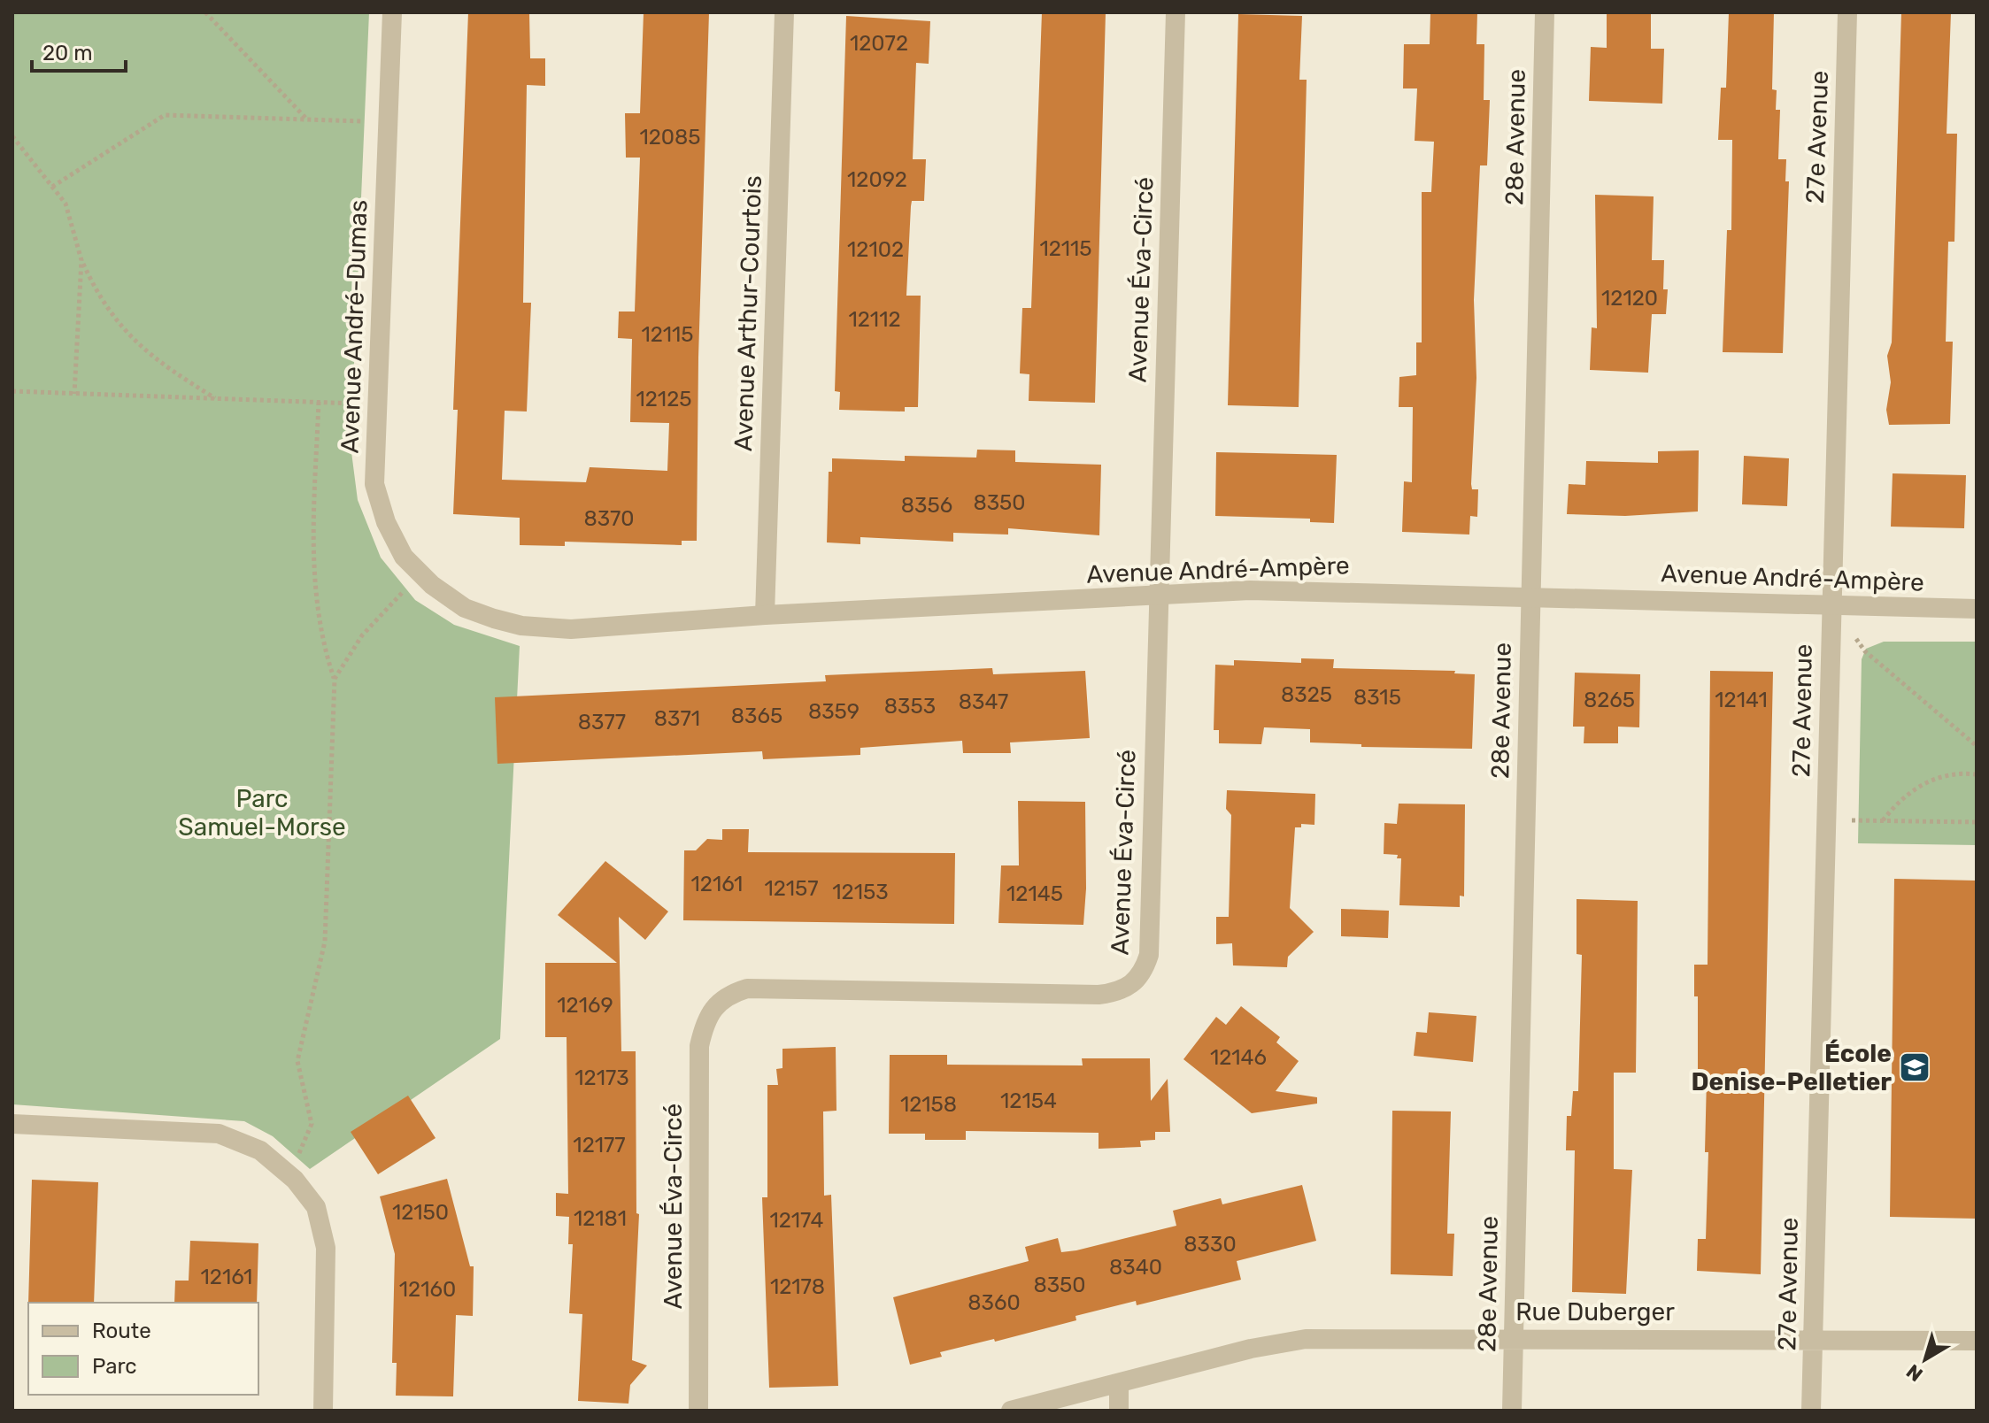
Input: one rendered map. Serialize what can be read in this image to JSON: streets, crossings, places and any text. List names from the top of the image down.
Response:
{
  "streets": {
    "street": [
      "28e Avenue",
      "27e Avenue",
      "Avenue Éva-Circé",
      "Avenue Arthur-Courtois",
      "Avenue André-Dumas",
      "Avenue André-Ampère",
      "Rue Duberger"
    ]
  },
  "crossings": [
    ["28e Avenue", "Avenue André-Ampère"],
    ["28e Avenue", "Rue Duberger"],
    ["27e Avenue", "Avenue André-Ampère"],
    ["27e Avenue", "Rue Duberger"],
    ["Avenue Éva-Circé", "Avenue André-Ampère"],
    ["Avenue Arthur-Courtois", "Avenue André-Ampère"],
    ["Avenue André-Dumas", "Avenue André-Ampère"]
  ],
  "parks": ["Parc Samuel-Morse"],
  "places": {
    "school or university": ["École Denise-Pelletier"]
  },
  "house_numbers": [
    "12072",
    "12085",
    "12092",
    "12115",
    "12102",
    "12120",
    "12112",
    "12115",
    "12125",
    "8350",
    "8356",
    "8370",
    "8325",
    "8315",
    "8265",
    "12141",
    "8347",
    "8353",
    "8359",
    "8365",
    "8371",
    "8377",
    "12161",
    "12157",
    "12153",
    "12145",
    "12169",
    "12146",
    "12173",
    "12154",
    "12158",
    "12177",
    "12150",
    "12181",
    "12174",
    "8330",
    "8340",
    "12161",
    "8350",
    "12178",
    "12160",
    "8360"
  ],
  "legend": ["Route", "Parc"],
  "scale_bar": "20 m",
  "north": "bottom left"
}
